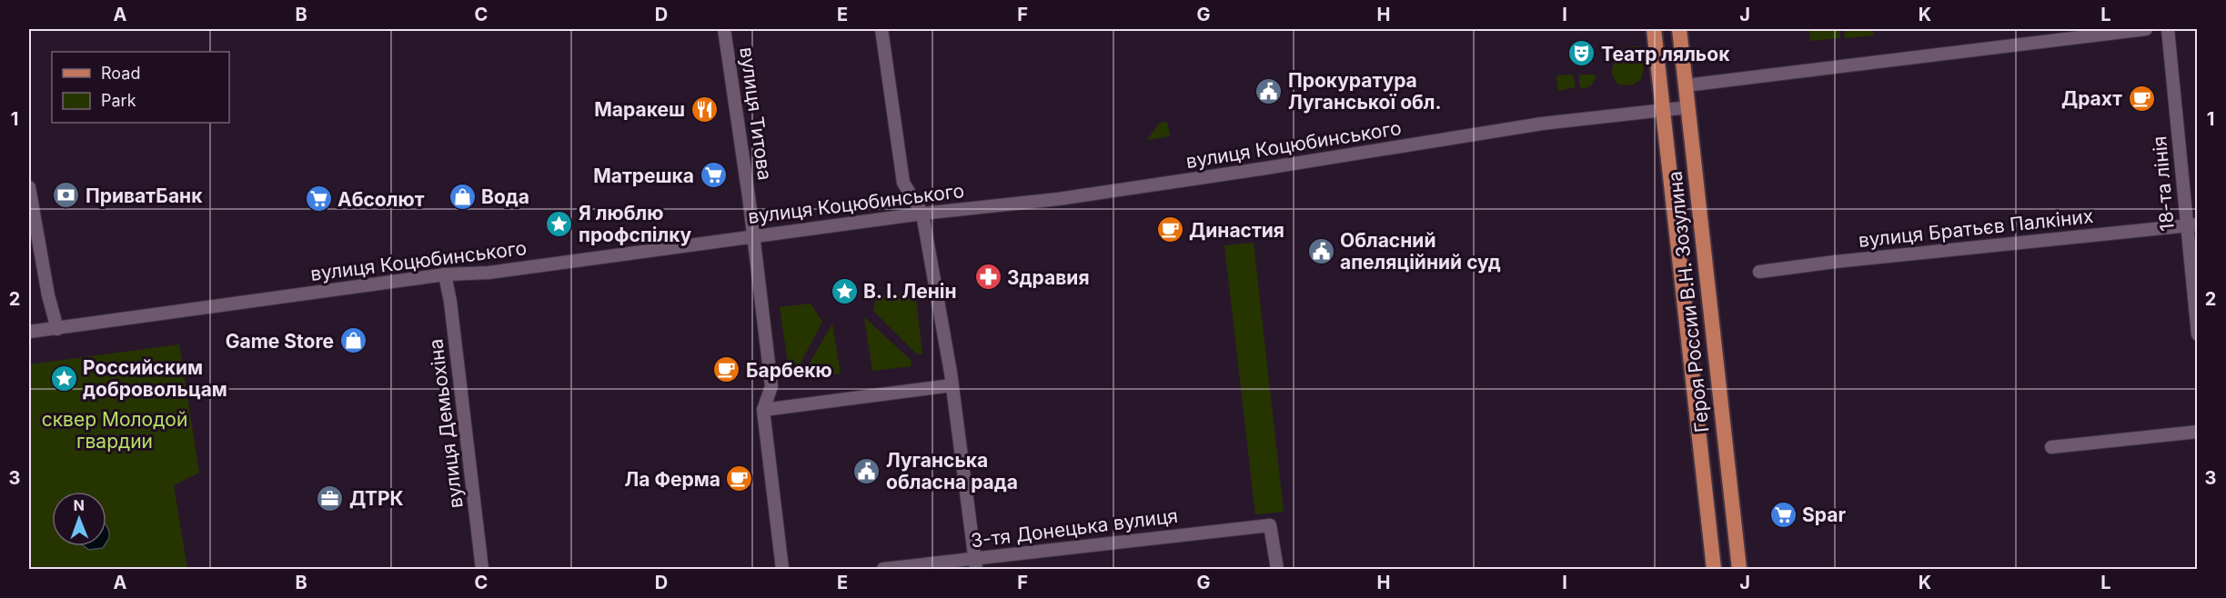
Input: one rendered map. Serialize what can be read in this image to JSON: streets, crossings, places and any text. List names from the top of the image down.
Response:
{
  "streets": {
    "main road": ["Героя России В.Н. Зозулина"],
    "street": [
      "вулиця Титова",
      "вулиця Коцюбинського",
      "18-та лінія",
      "вулиця Братьєв Палкіних",
      "вулиця Демьохіна",
      "3-тя Донецька вулиця"
    ]
  },
  "crossings": [
    ["вулиця Титова", "вулиця Коцюбинського"],
    ["вулиця Коцюбинського", "Героя России В.Н. Зозулина"],
    ["вулиця Коцюбинського", "вулиця Демьохіна"],
    ["18-та лінія", "вулиця Братьєв Палкіних"]
  ],
  "parks": ["сквер Молодой гвардии"],
  "places": {
    "theatre": ["Театр ляльок"],
    "public building": ["Прокуратура Луганської обл.", "Обласний апеляційний суд", "Луганська обласна рада"],
    "cafe": [
      "Драхт",
      "Династия",
      "Барбекю",
      "Ла Ферма"
    ],
    "restaurant": ["Маракеш"],
    "supermarket": ["Матрешка", "Абсолют", "Spar"],
    "bank": ["ПриватБанк"],
    "shop": ["Вода", "Game Store"],
    "place": ["Я люблю профспілку", "В. І. Ленін", "Pоссийским добровольцам"],
    "pharmacy": ["Здравия"],
    "office": ["ДТРК"]
  },
  "legend": ["Road", "Park"],
  "north": "top",
  "grid": {
    "columns": [
      "A",
      "B",
      "C",
      "D",
      "E",
      "F",
      "G",
      "H",
      "I",
      "J",
      "K",
      "L"
    ],
    "rows": ["1", "2", "3"]
  }
}
